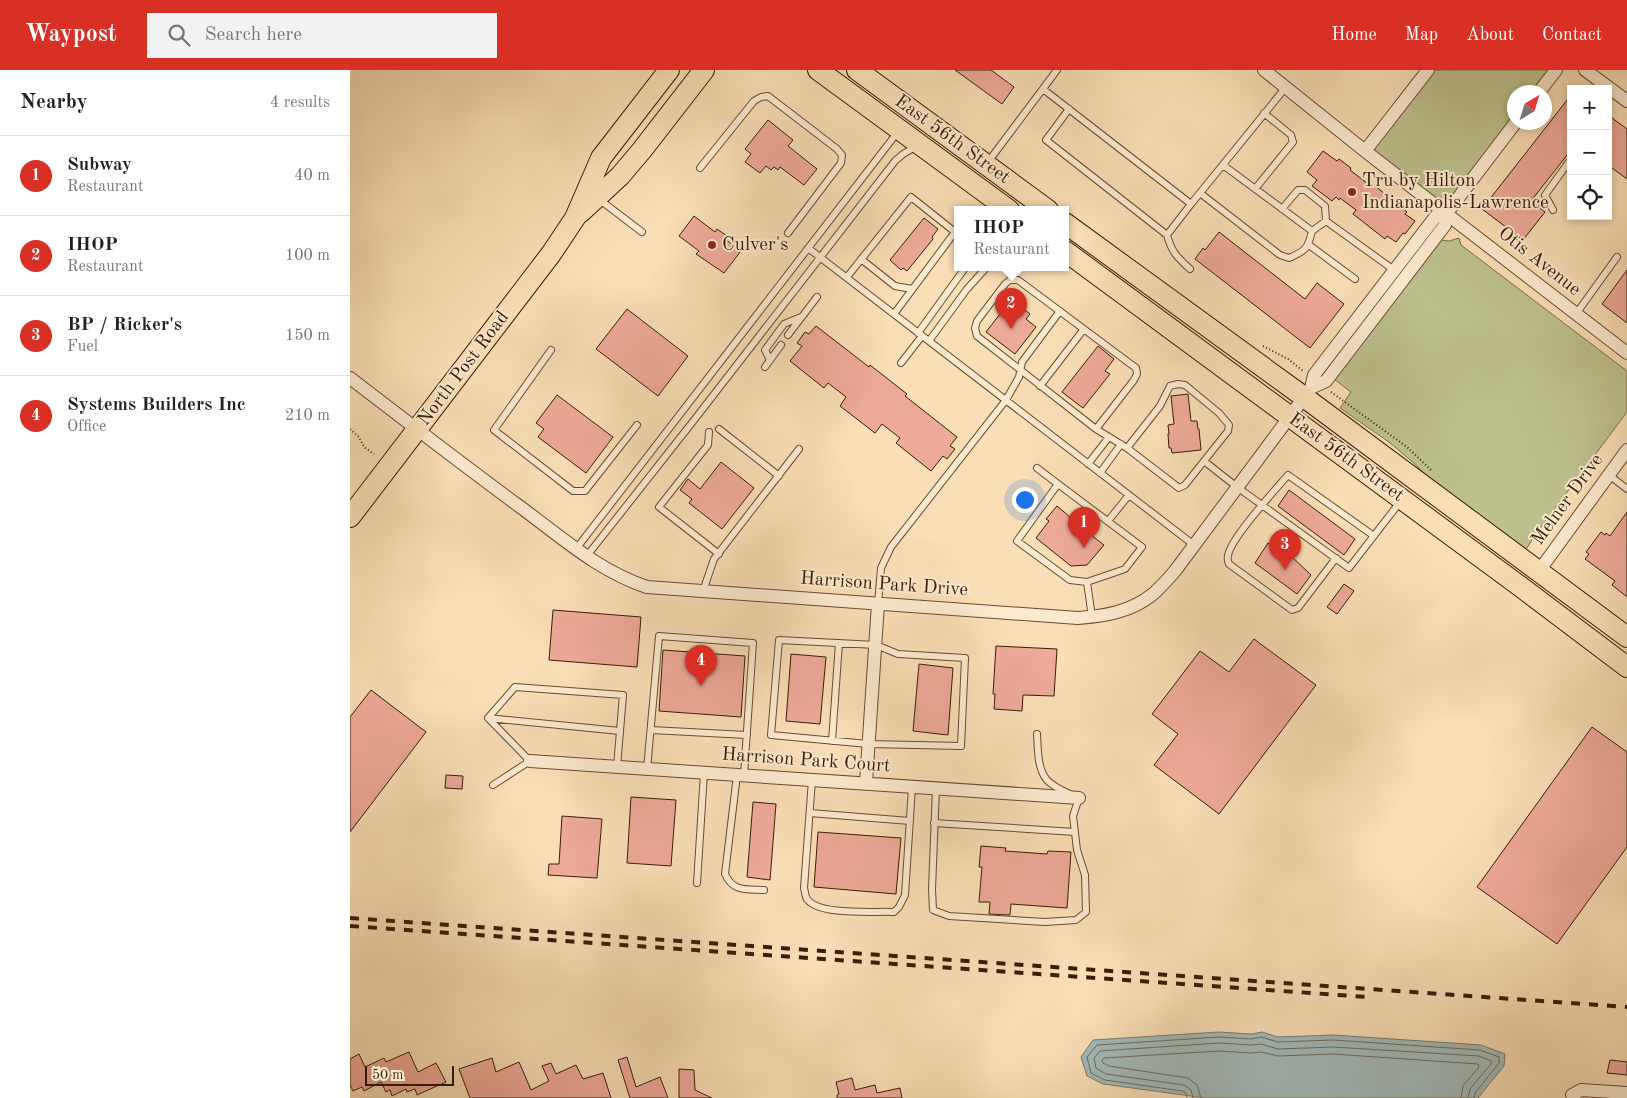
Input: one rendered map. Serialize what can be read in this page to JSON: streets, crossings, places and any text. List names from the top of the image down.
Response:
{
  "streets": {
    "main road": ["East 56th Street", "North Post Road"],
    "street": [
      "Otis Avenue",
      "Melner Drive",
      "Harrison Park Drive",
      "Harrison Park Court"
    ]
  },
  "crossings": [
    ["East 56th Street", "Melner Drive"],
    ["East 56th Street", "Harrison Park Drive"],
    ["North Post Road", "Harrison Park Drive"]
  ],
  "places": ["Tru by Hilton Indianapolis-Lawrence", "Culver's"],
  "scale_bar": "50 m",
  "north": "top right",
  "page": {
    "header": "Waypost",
    "search": "Search here",
    "nav": [
      "Home",
      "Map",
      "About",
      "Contact"
    ],
    "heading": ["Nearby", "4 results"],
    "map_buttons": ["+", "−"],
    "list": [
      {
        "mark": "1",
        "name": "Subway",
        "note": "Restaurant",
        "value": "40 m"
      },
      {
        "mark": "2",
        "name": "IHOP",
        "note": "Restaurant",
        "value": "100 m"
      },
      {
        "mark": "3",
        "name": "BP / Ricker's",
        "note": "Fuel",
        "value": "150 m"
      },
      {
        "mark": "4",
        "name": "Systems Builders Inc",
        "note": "Office",
        "value": "210 m"
      }
    ],
    "popup": ["IHOP", "Restaurant"],
    "pins": [
      "2",
      "1",
      "3",
      "4"
    ],
    "scale": "50 m"
  }
}
